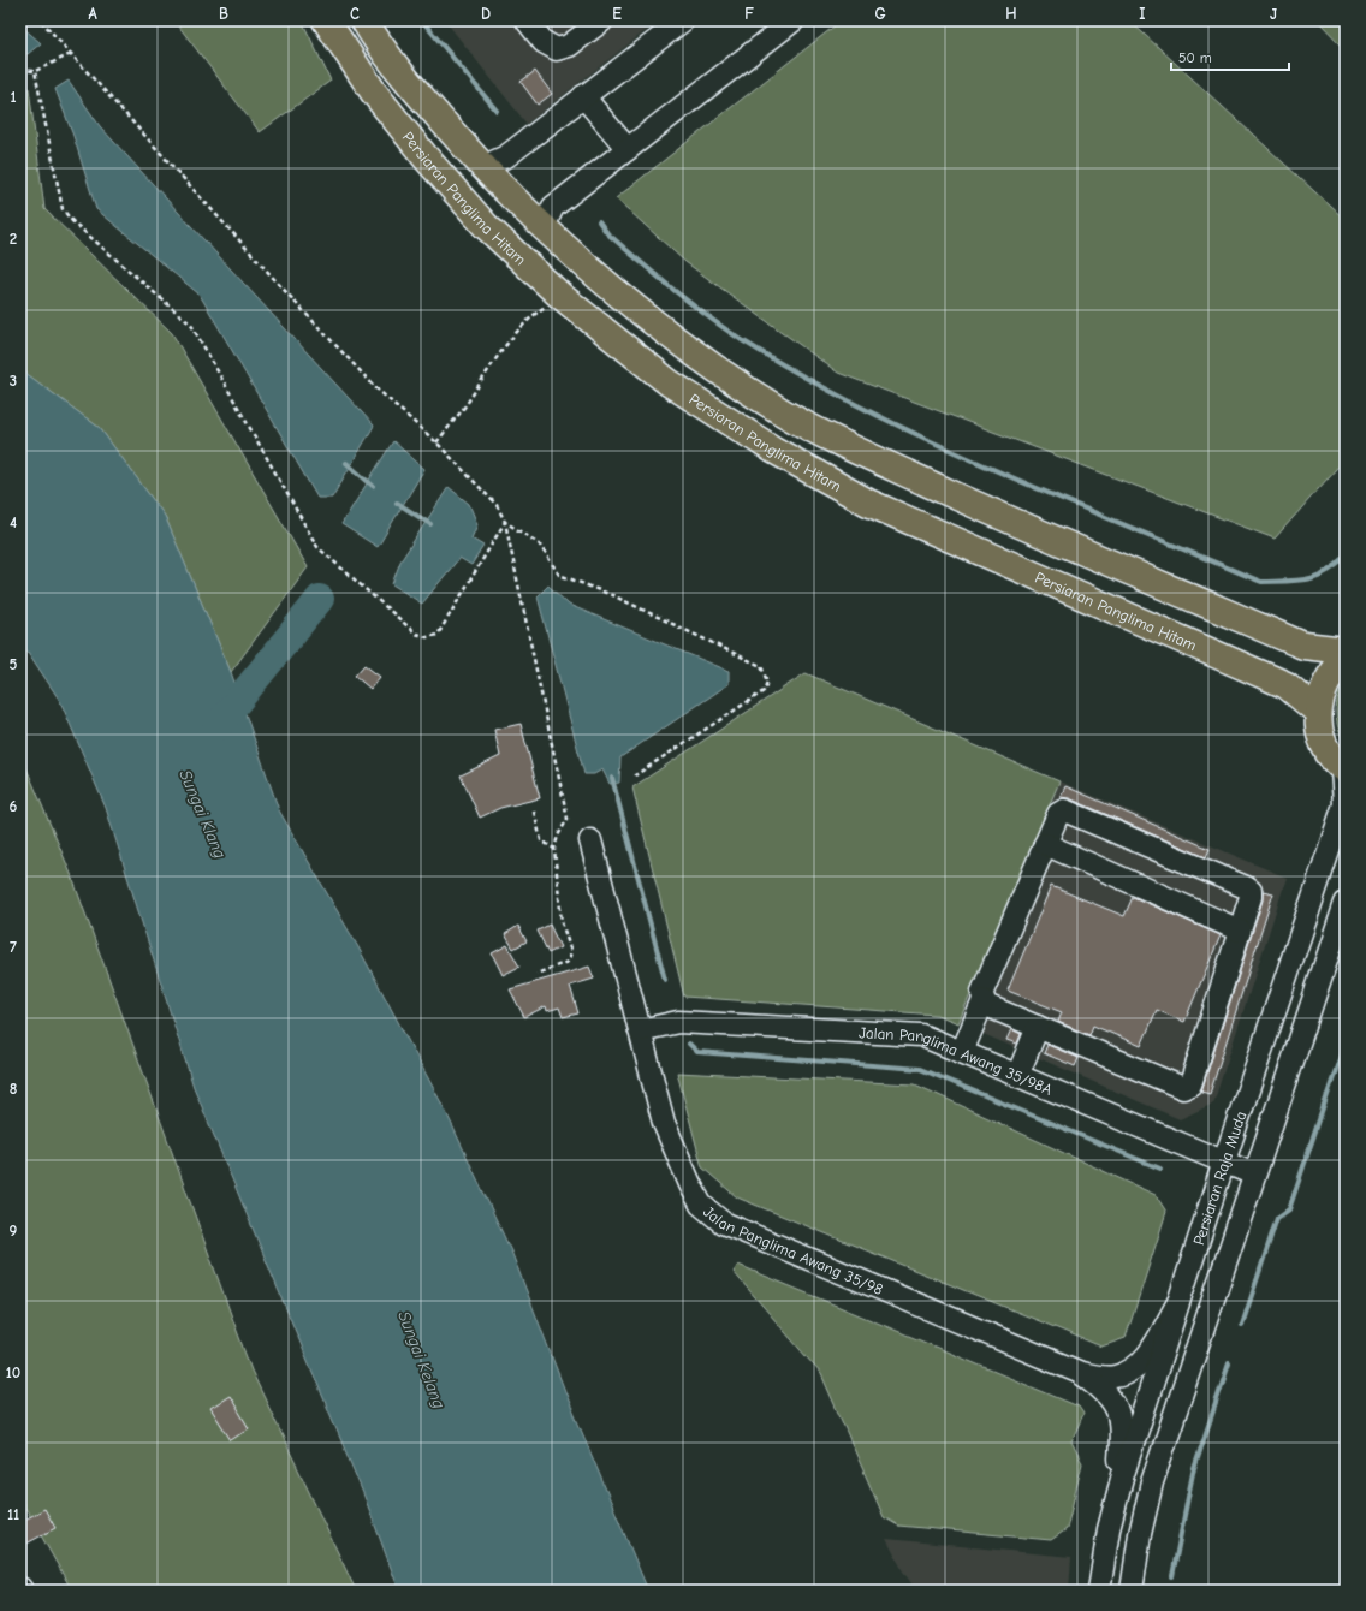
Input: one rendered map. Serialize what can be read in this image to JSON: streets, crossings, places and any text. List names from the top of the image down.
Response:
{
  "streets": {
    "main road": ["Persiaran Panglima Hitam"],
    "street": ["Jalan Panglima Awang 35/98A", "Persiaran Raja Muda", "Jalan Panglima Awang 35/98"]
  },
  "crossings": [
    ["Jalan Panglima Awang 35/98A", "Persiaran Raja Muda"],
    ["Jalan Panglima Awang 35/98A", "Jalan Panglima Awang 35/98"]
  ],
  "water": ["Sungai Klang", "Sungai Kelang"],
  "scale_bar": "50 m",
  "grid": {
    "columns": [
      "A",
      "B",
      "C",
      "D",
      "E",
      "F",
      "G",
      "H",
      "I",
      "J"
    ],
    "rows": [
      "1",
      "2",
      "3",
      "4",
      "5",
      "6",
      "7",
      "8",
      "9",
      "10",
      "11"
    ]
  }
}
